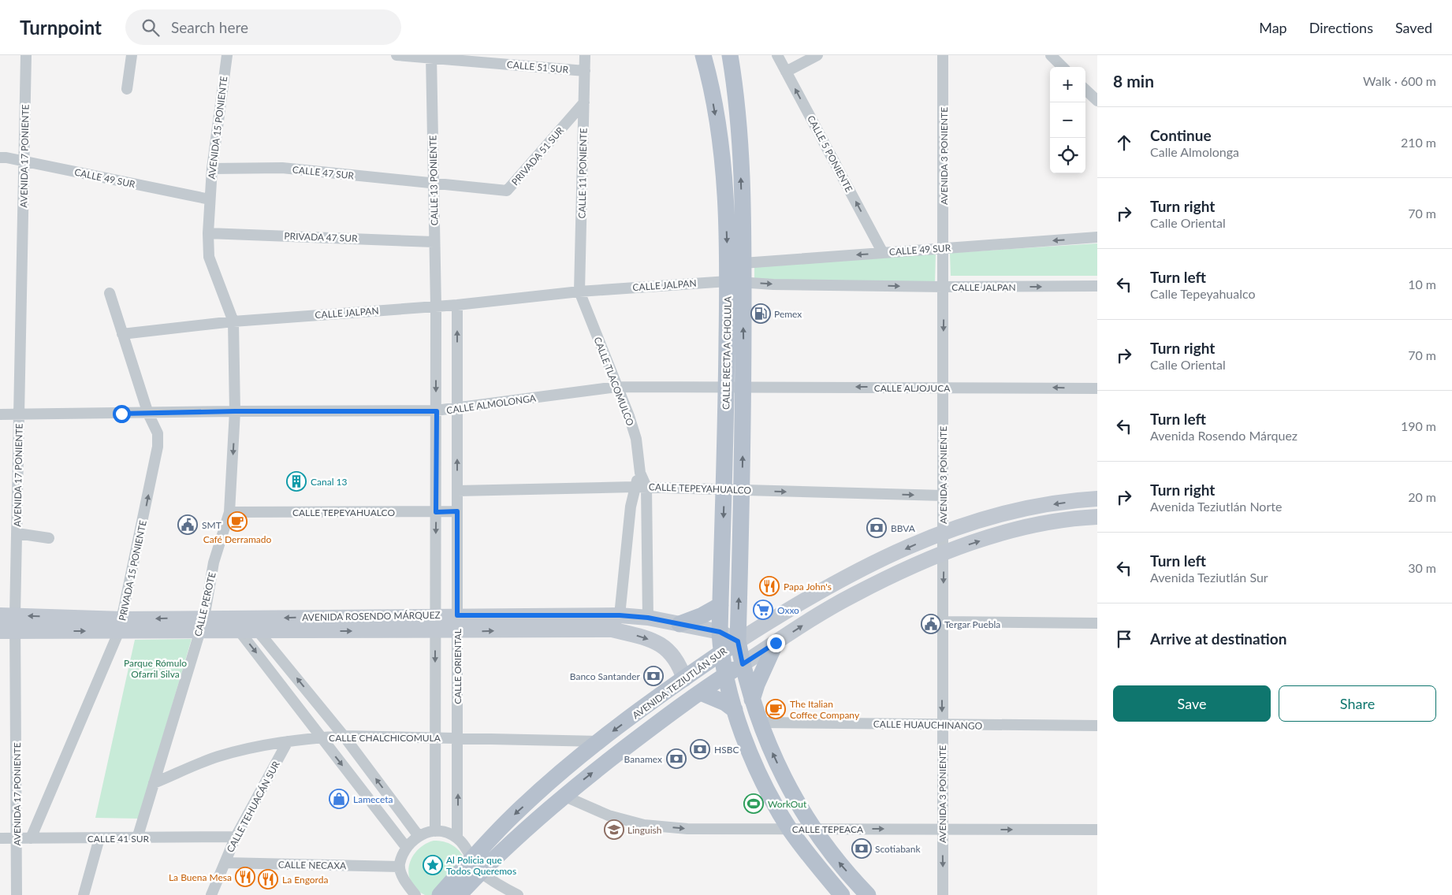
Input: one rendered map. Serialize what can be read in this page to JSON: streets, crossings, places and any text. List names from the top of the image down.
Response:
{
  "streets": {
    "main road": ["CALLE RECTA A CHOLULA", "AVENIDA ROSENDO MÁRQUEZ", "AVENIDA TEZIUTLÁN SUR"],
    "street": [
      "CALLE 51 SUR",
      "AVENIDA 15 PONIENTE",
      "CALLE 5 PONIENTE",
      "AVENIDA 17 PONIENTE",
      "PRIVADA 51 SUR",
      "AVENIDA 3 PONIENTE",
      "CALLE 47 SUR",
      "CALLE 11 PONIENTE",
      "CALLE 49 SUR",
      "CALLE 13 PONIENTE",
      "PRIVADA 47 SUR",
      "CALLE JALPAN",
      "CALLE TLACOMULCO",
      "CALLE ALJOJUCA",
      "CALLE ALMOLONGA",
      "CALLE TEPEYAHUALCO",
      "PRIVADA 15 PONIENTE",
      "CALLE PEROTE",
      "CALLE ORIENTAL",
      "CALLE HUAUCHINANGO",
      "CALLE CHALCHICOMULA",
      "CALLE TEHUACÁN SUR",
      "CALLE TEPEACA",
      "CALLE 41 SUR",
      "CALLE NECAXA"
    ]
  },
  "crossings": [
    ["CALLE 51 SUR", "CALLE 11 PONIENTE"],
    ["CALLE 51 SUR", "CALLE 13 PONIENTE"],
    ["AVENIDA 15 PONIENTE", "CALLE 47 SUR"],
    ["AVENIDA 15 PONIENTE", "CALLE 49 SUR"],
    ["AVENIDA 15 PONIENTE", "PRIVADA 47 SUR"],
    ["AVENIDA 15 PONIENTE", "CALLE JALPAN"],
    ["AVENIDA 15 PONIENTE", "CALLE PEROTE"],
    ["CALLE 5 PONIENTE", "CALLE 49 SUR"],
    ["AVENIDA 17 PONIENTE", "CALLE 49 SUR"],
    ["AVENIDA 17 PONIENTE", "CALLE ALMOLONGA"],
    ["AVENIDA 17 PONIENTE", "AVENIDA ROSENDO MÁRQUEZ"],
    ["AVENIDA 17 PONIENTE", "CALLE 41 SUR"],
    ["PRIVADA 51 SUR", "CALLE 47 SUR"],
    ["PRIVADA 51 SUR", "CALLE 11 PONIENTE"],
    ["PRIVADA 51 SUR", "CALLE 13 PONIENTE"],
    ["AVENIDA 3 PONIENTE", "CALLE 49 SUR"],
    ["AVENIDA 3 PONIENTE", "CALLE JALPAN"],
    ["AVENIDA 3 PONIENTE", "CALLE ALJOJUCA"],
    ["AVENIDA 3 PONIENTE", "CALLE TEPEYAHUALCO"],
    ["AVENIDA 3 PONIENTE", "AVENIDA TEZIUTLÁN SUR"],
    ["AVENIDA 3 PONIENTE", "CALLE HUAUCHINANGO"],
    ["AVENIDA 3 PONIENTE", "CALLE TEPEACA"],
    ["CALLE 47 SUR", "CALLE 13 PONIENTE"],
    ["CALLE 11 PONIENTE", "CALLE JALPAN"],
    ["CALLE 11 PONIENTE", "CALLE TLACOMULCO"],
    ["CALLE 49 SUR", "CALLE RECTA A CHOLULA"],
    ["CALLE 13 PONIENTE", "PRIVADA 47 SUR"],
    ["CALLE 13 PONIENTE", "CALLE JALPAN"],
    ["CALLE JALPAN", "CALLE RECTA A CHOLULA"],
    ["CALLE JALPAN", "CALLE TLACOMULCO"],
    ["CALLE JALPAN", "PRIVADA 15 PONIENTE"],
    ["CALLE JALPAN", "CALLE PEROTE"],
    ["CALLE JALPAN", "CALLE ORIENTAL"],
    ["CALLE RECTA A CHOLULA", "CALLE ALJOJUCA"],
    ["CALLE RECTA A CHOLULA", "CALLE ALMOLONGA"],
    ["CALLE RECTA A CHOLULA", "CALLE TEPEYAHUALCO"],
    ["CALLE RECTA A CHOLULA", "AVENIDA ROSENDO MÁRQUEZ"],
    ["CALLE RECTA A CHOLULA", "AVENIDA TEZIUTLÁN SUR"],
    ["CALLE RECTA A CHOLULA", "CALLE HUAUCHINANGO"],
    ["CALLE RECTA A CHOLULA", "CALLE TEPEACA"],
    ["CALLE TLACOMULCO", "CALLE ALMOLONGA"],
    ["CALLE TLACOMULCO", "CALLE TEPEYAHUALCO"],
    ["CALLE TLACOMULCO", "AVENIDA ROSENDO MÁRQUEZ"],
    ["CALLE ALJOJUCA", "CALLE ALMOLONGA"],
    ["CALLE ALMOLONGA", "PRIVADA 15 PONIENTE"],
    ["CALLE ALMOLONGA", "CALLE PEROTE"],
    ["CALLE ALMOLONGA", "CALLE ORIENTAL"],
    ["CALLE TEPEYAHUALCO", "CALLE PEROTE"],
    ["CALLE TEPEYAHUALCO", "CALLE ORIENTAL"],
    ["PRIVADA 15 PONIENTE", "AVENIDA ROSENDO MÁRQUEZ"],
    ["PRIVADA 15 PONIENTE", "CALLE 41 SUR"],
    ["CALLE PEROTE", "AVENIDA ROSENDO MÁRQUEZ"],
    ["CALLE PEROTE", "CALLE CHALCHICOMULA"],
    ["CALLE PEROTE", "CALLE 41 SUR"],
    ["AVENIDA ROSENDO MÁRQUEZ", "CALLE ORIENTAL"],
    ["AVENIDA ROSENDO MÁRQUEZ", "AVENIDA TEZIUTLÁN SUR"],
    ["CALLE ORIENTAL", "CALLE CHALCHICOMULA"],
    ["AVENIDA TEZIUTLÁN SUR", "CALLE CHALCHICOMULA"],
    ["AVENIDA TEZIUTLÁN SUR", "CALLE TEPEACA"],
    ["CALLE CHALCHICOMULA", "CALLE TEHUACÁN SUR"],
    ["CALLE TEHUACÁN SUR", "CALLE 41 SUR"],
    ["CALLE TEHUACÁN SUR", "CALLE NECAXA"]
  ],
  "one_way": [
    "CALLE 5 PONIENTE",
    "AVENIDA 3 PONIENTE",
    "CALLE 49 SUR",
    "CALLE JALPAN",
    "CALLE ALJOJUCA",
    "PRIVADA 15 PONIENTE",
    "CALLE TEPEACA"
  ],
  "parks": ["Parque Rómulo Ofarril Silva"],
  "places": {
    "fuel station": ["Pemex"],
    "building": ["Canal 13"],
    "cafe": ["Café Derramado", "The Italian Coffee Company"],
    "public building": ["SMT", "Tergar Puebla"],
    "bank": [
      "BBVA",
      "Banco Santander",
      "HSBC",
      "Banamex",
      "Scotiabank"
    ],
    "restaurant": ["Papa John's", "La Buena Mesa", "La Engorda"],
    "supermarket": ["Oxxo"],
    "shop": ["Lameceta"],
    "sports": ["WorkOut"],
    "school or university": ["Linguish"],
    "place": ["Al Policia que Todos Queremos"]
  },
  "page": {
    "header": "Turnpoint",
    "search": "Search here",
    "nav": ["Map", "Directions", "Saved"],
    "heading": ["8 min", "Walk · 600 m"],
    "map_buttons": ["+", "−"],
    "list": [
      ["Continue", "Calle Almolonga", "210 m"],
      ["Turn right", "Calle Oriental", "70 m"],
      ["Turn left", "Calle Tepeyahualco", "10 m"],
      ["Turn right", "Calle Oriental", "70 m"],
      ["Turn left", "Avenida Rosendo Márquez", "190 m"],
      ["Turn right", "Avenida Teziutlán Norte", "20 m"],
      ["Turn left", "Avenida Teziutlán Sur", "30 m"],
      "Arrive at destination"
    ],
    "buttons": ["Save", "Share"]
  }
}
